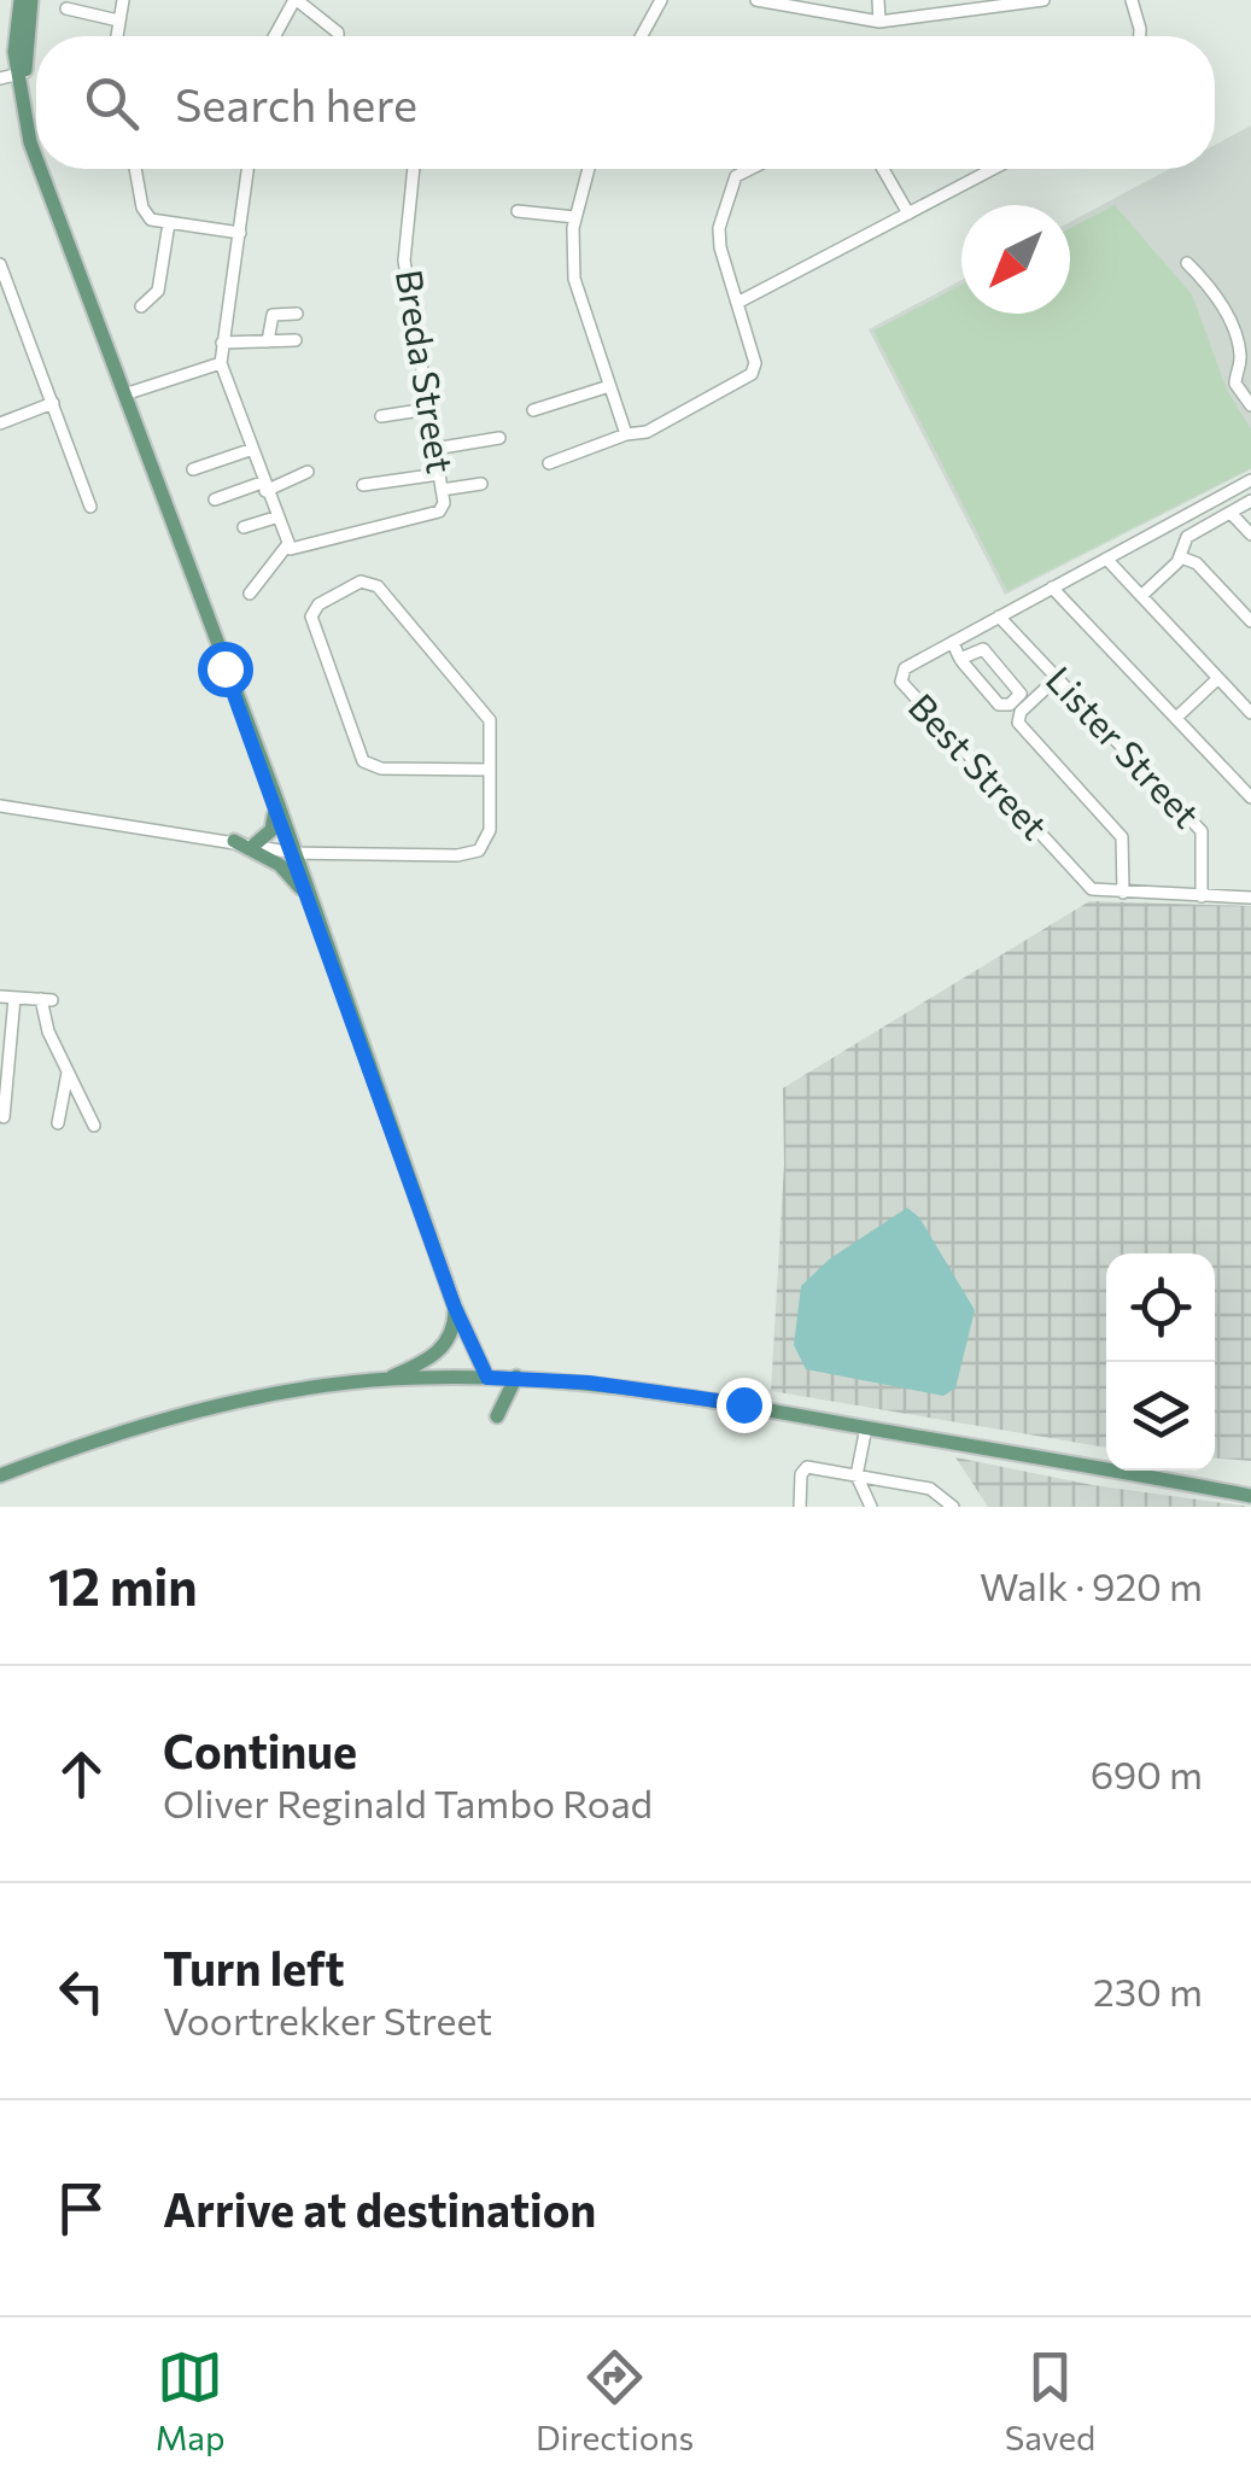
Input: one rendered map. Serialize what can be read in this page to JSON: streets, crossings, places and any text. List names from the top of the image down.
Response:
{
  "streets": {
    "street": ["Breda Street", "Lister Street", "Best Street"]
  },
  "crossings": [
    ["Lister Street", "Best Street"]
  ],
  "north": "bottom left",
  "page": {
    "search": "Search here",
    "heading": ["12 min", "Walk · 920 m"],
    "list": [
      ["Continue", "Oliver Reginald Tambo Road", "690 m"],
      ["Turn left", "Voortrekker Street", "230 m"],
      "Arrive at destination"
    ],
    "nav": ["Map", "Directions", "Saved"]
  }
}
